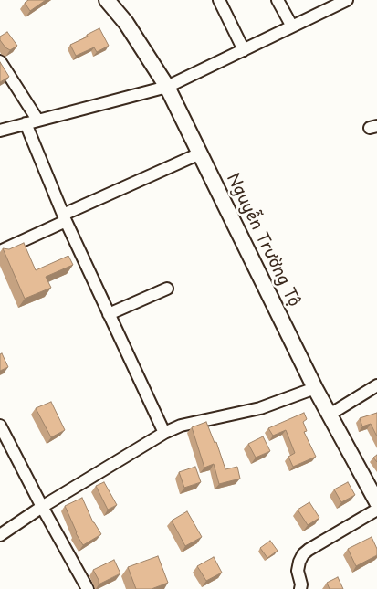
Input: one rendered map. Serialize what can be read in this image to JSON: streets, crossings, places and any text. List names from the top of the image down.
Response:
{
  "streets": {
    "main road": ["Nguyễn Trường Tộ"]
  }
}
